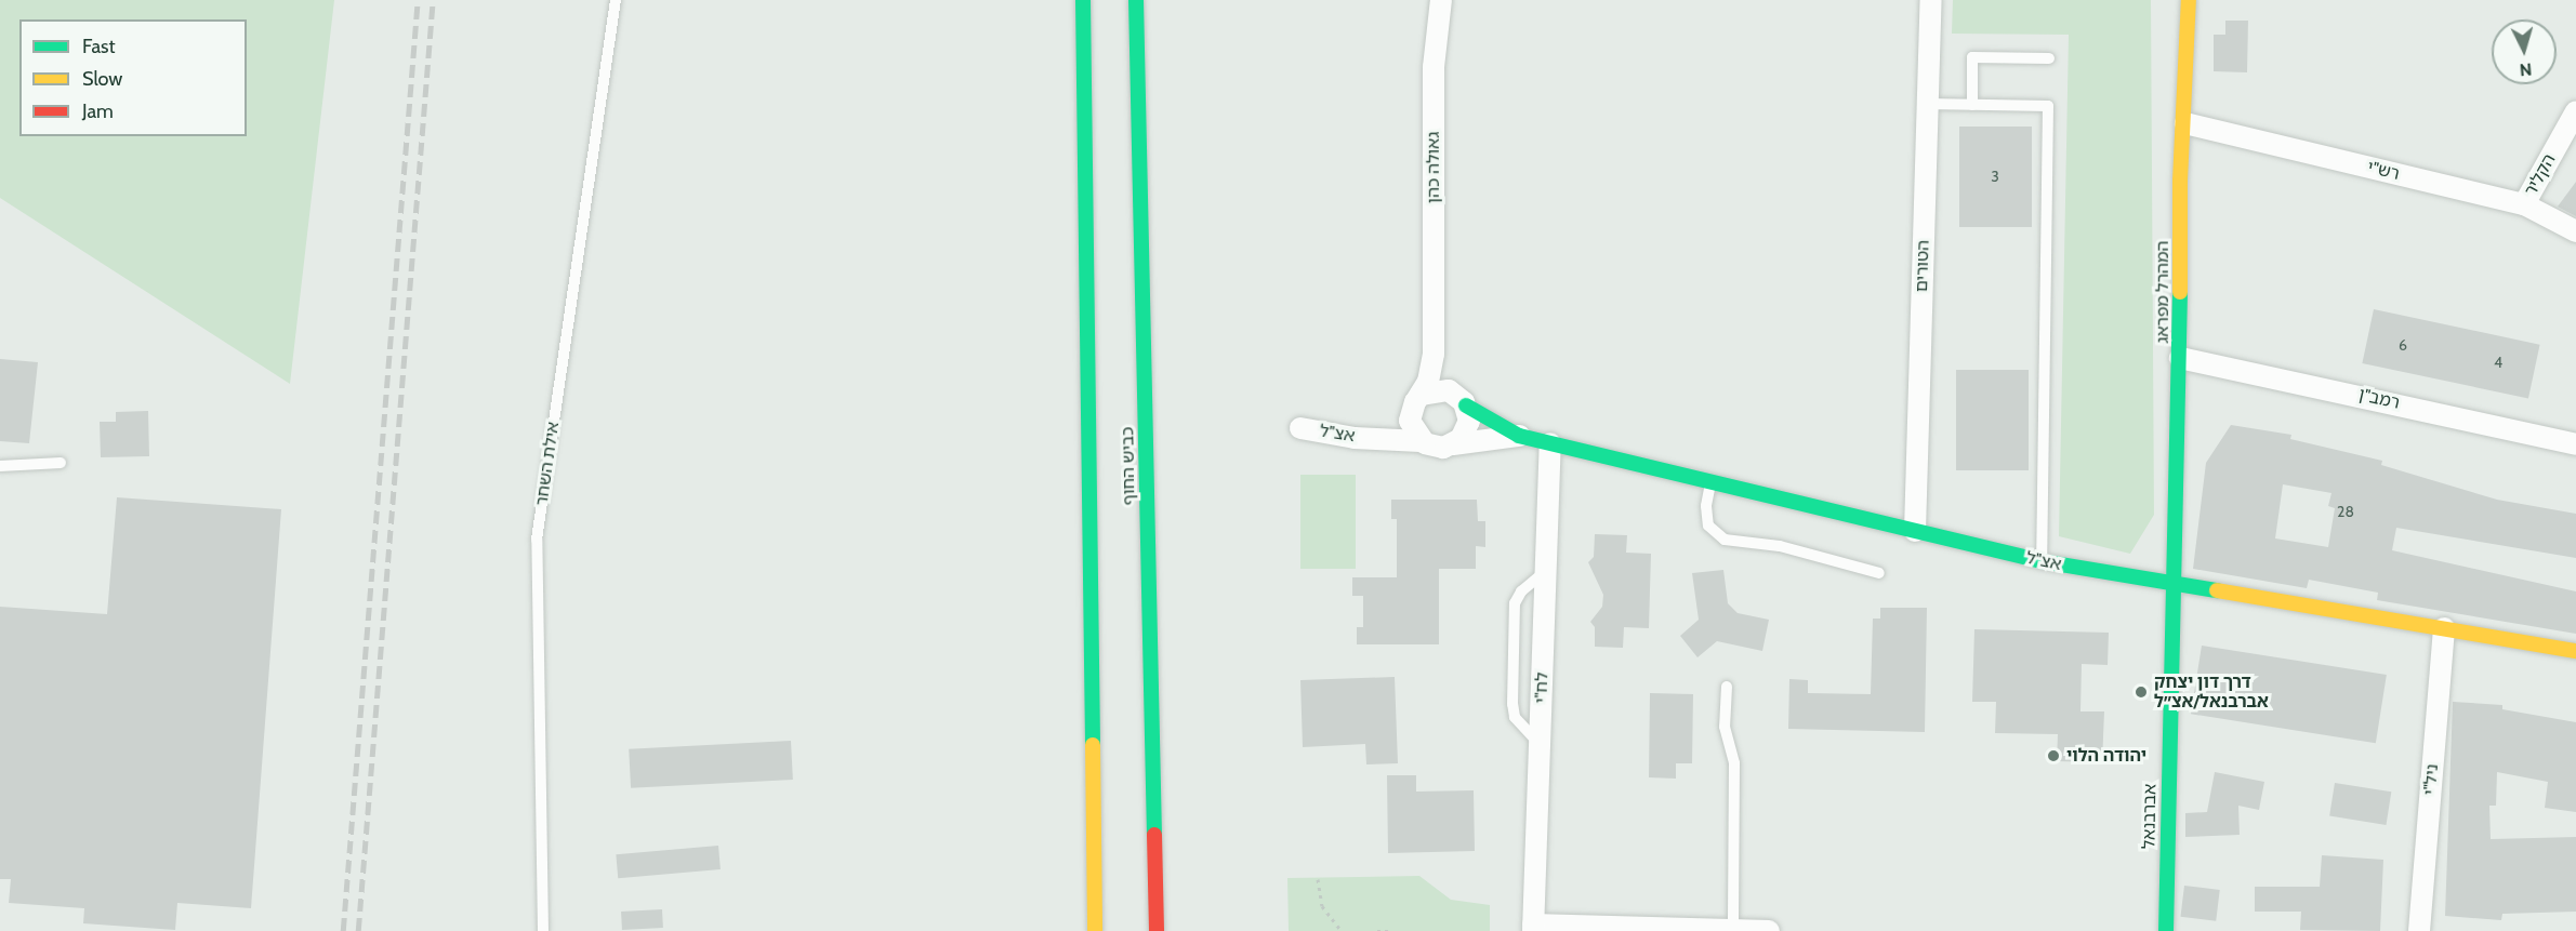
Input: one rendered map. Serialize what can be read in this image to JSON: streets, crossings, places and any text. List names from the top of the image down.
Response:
{
  "streets": {
    "main road": [
      "המהרל מפראג",
      "אצ\"ל",
      "כביש החוף",
      "אברבנאל"
    ],
    "street": [
      "גאולה כהן",
      "רש\"י",
      "הקליר",
      "הטורים",
      "רמב\"ן",
      "לח\"י",
      "ניל\"י"
    ],
    "lane": ["אילת השחר"]
  },
  "crossings": [
    ["גאולה כהן", "אצ\"ל"],
    ["רש\"י", "הקליר"],
    ["רש\"י", "המהרל מפראג"],
    ["הטורים", "אצ\"ל"],
    ["המהרל מפראג", "רמב\"ן"],
    ["המהרל מפראג", "אצ\"ל"],
    ["המהרל מפראג", "אברבנאל"],
    ["אצ\"ל", "לח\"י"],
    ["אצ\"ל", "ניל\"י"],
    ["אצ\"ל", "אברבנאל"]
  ],
  "places": ["דרך דון יצחק אברבנאל/אצ״ל", "יהודה הלוי"],
  "house_numbers": [
    "3",
    "6",
    "4",
    "28"
  ],
  "legend": ["Fast", "Slow", "Jam"],
  "north": "bottom"
}
